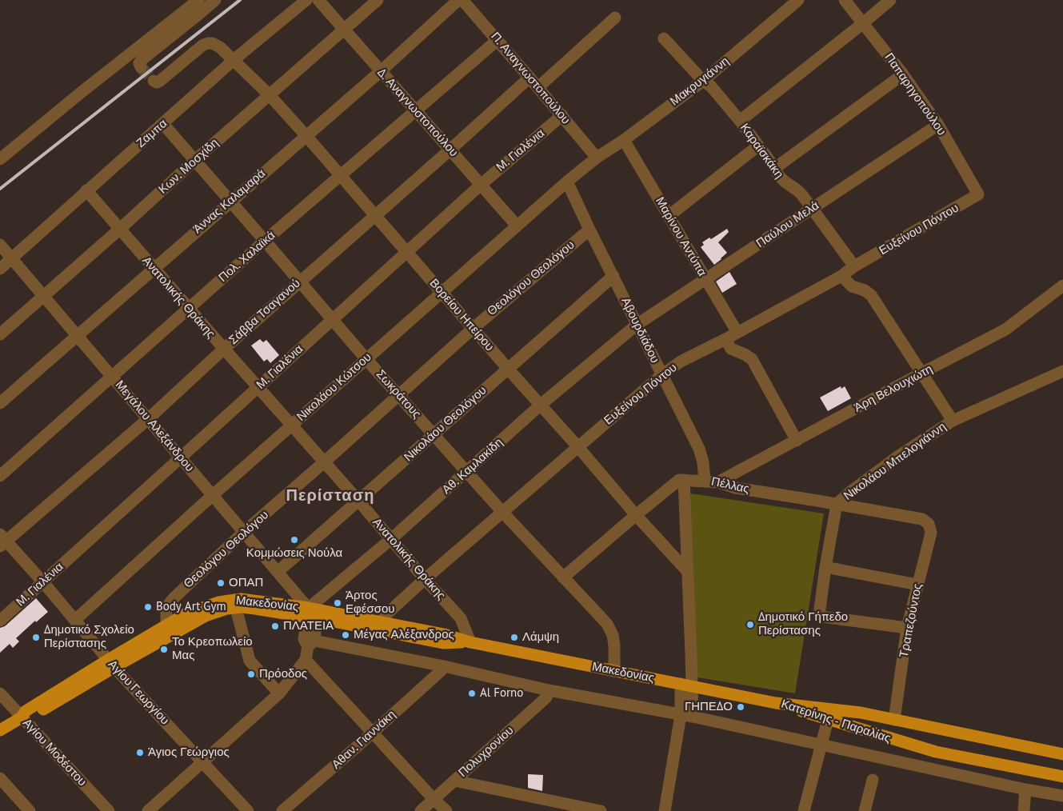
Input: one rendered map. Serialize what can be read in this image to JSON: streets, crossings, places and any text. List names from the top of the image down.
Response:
{
  "streets": {
    "main road": ["Μακεδονίας", "Κατερίνης - Παραλίας"],
    "street": [
      "Π. Αναγνωστοπούλου",
      "Μακρυγιάννη",
      "Παπαρηγοπούλου",
      "Δ. Αναγνωστοπούλου",
      "Ζαμπα",
      "Μ. Γιαλένια",
      "Καραϊσκάκη",
      "Κων. Μοσχίδη",
      "Άννας Καλαμαρά",
      "Παύλου Μελά",
      "Ευξείνου Πόντου",
      "Μαρίνου Αντύπα",
      "Πολ. Χαλαϊκά",
      "Θεολόγου Θεολόγου",
      "Ανατολικής Θράκης",
      "Σάββα Τσαγανού",
      "Βορείου Ηπείρου",
      "Αβουρδιάδου",
      "Νικολάου Κώτσου",
      "Άρη Βελουχιώτη",
      "Σωκράτους",
      "Νικολάου Θεολόγου",
      "Μεγάλου Αλεξάνδρου",
      "Νικολάου Μπελογιάννη",
      "Αθ. Καμλακίδη",
      "Πέλλας",
      "Τραπεζούντος",
      "Αγίου Γεωργίου",
      "Αθαν. Γιαννάκη",
      "Πολυχρονίου",
      "Αγίου Μοδέστου"
    ]
  },
  "crossings": [
    ["Π. Αναγνωστοπούλου", "Μακρυγιάννη"],
    ["Π. Αναγνωστοπούλου", "Μ. Γιαλένια"],
    ["Π. Αναγνωστοπούλου", "Πολ. Χαλαϊκά"],
    ["Π. Αναγνωστοπούλου", "Σάββα Τσαγανού"],
    ["Π. Αναγνωστοπούλου", "Νικολάου Κώτσου"],
    ["Μακρυγιάννη", "Καραϊσκάκη"],
    ["Μακρυγιάννη", "Μαρίνου Αντύπα"],
    ["Μακρυγιάννη", "Νικολάου Κώτσου"],
    ["Παπαρηγοπούλου", "Παύλου Μελά"],
    ["Παπαρηγοπούλου", "Ευξείνου Πόντου"],
    ["Δ. Αναγνωστοπούλου", "Μ. Γιαλένια"],
    ["Δ. Αναγνωστοπούλου", "Κων. Μοσχίδη"],
    ["Δ. Αναγνωστοπούλου", "Άννας Καλαμαρά"],
    ["Δ. Αναγνωστοπούλου", "Πολ. Χαλαϊκά"],
    ["Δ. Αναγνωστοπούλου", "Σάββα Τσαγανού"],
    ["Δ. Αναγνωστοπούλου", "Νικολάου Κώτσου"],
    ["Ζαμπα", "Ανατολικής Θράκης"],
    ["Ζαμπα", "Βορείου Ηπείρου"],
    ["Ζαμπα", "Σωκράτους"],
    ["Ζαμπα", "Μεγάλου Αλεξάνδρου"],
    ["Μ. Γιαλένια", "Ανατολικής Θράκης"],
    ["Μ. Γιαλένια", "Βορείου Ηπείρου"],
    ["Μ. Γιαλένια", "Σωκράτους"],
    ["Μ. Γιαλένια", "Μεγάλου Αλεξάνδρου"],
    ["Μ. Γιαλένια", "Αγίου Γεωργίου"],
    ["Καραϊσκάκη", "Παύλου Μελά"],
    ["Καραϊσκάκη", "Ευξείνου Πόντου"],
    ["Κων. Μοσχίδη", "Ανατολικής Θράκης"],
    ["Κων. Μοσχίδη", "Βορείου Ηπείρου"],
    ["Κων. Μοσχίδη", "Σωκράτους"],
    ["Κων. Μοσχίδη", "Μεγάλου Αλεξάνδρου"],
    ["Άννας Καλαμαρά", "Ανατολικής Θράκης"],
    ["Άννας Καλαμαρά", "Βορείου Ηπείρου"],
    ["Άννας Καλαμαρά", "Σωκράτους"],
    ["Άννας Καλαμαρά", "Μεγάλου Αλεξάνδρου"],
    ["Παύλου Μελά", "Μαρίνου Αντύπα"],
    ["Παύλου Μελά", "Αβουρδιάδου"],
    ["Παύλου Μελά", "Αθ. Καμλακίδη"],
    ["Ευξείνου Πόντου", "Μαρίνου Αντύπα"],
    ["Ευξείνου Πόντου", "Ανατολικής Θράκης"],
    ["Ευξείνου Πόντου", "Βορείου Ηπείρου"],
    ["Ευξείνου Πόντου", "Αβουρδιάδου"],
    ["Ευξείνου Πόντου", "Σωκράτους"],
    ["Ευξείνου Πόντου", "Μακεδονίας"],
    ["Πολ. Χαλαϊκά", "Ανατολικής Θράκης"],
    ["Πολ. Χαλαϊκά", "Βορείου Ηπείρου"],
    ["Πολ. Χαλαϊκά", "Σωκράτους"],
    ["Πολ. Χαλαϊκά", "Μεγάλου Αλεξάνδρου"],
    ["Θεολόγου Θεολόγου", "Ανατολικής Θράκης"],
    ["Θεολόγου Θεολόγου", "Βορείου Ηπείρου"],
    ["Θεολόγου Θεολόγου", "Αβουρδιάδου"],
    ["Θεολόγου Θεολόγου", "Σωκράτους"],
    ["Θεολόγου Θεολόγου", "Μεγάλου Αλεξάνδρου"],
    ["Θεολόγου Θεολόγου", "Μακεδονίας"],
    ["Ανατολικής Θράκης", "Σάββα Τσαγανού"],
    ["Ανατολικής Θράκης", "Νικολάου Κώτσου"],
    ["Ανατολικής Θράκης", "Νικολάου Θεολόγου"],
    ["Ανατολικής Θράκης", "Αθ. Καμλακίδη"],
    ["Ανατολικής Θράκης", "Μακεδονίας"],
    ["Σάββα Τσαγανού", "Βορείου Ηπείρου"],
    ["Σάββα Τσαγανού", "Σωκράτους"],
    ["Σάββα Τσαγανού", "Μεγάλου Αλεξάνδρου"],
    ["Σάββα Τσαγανού", "Αγίου Γεωργίου"],
    ["Βορείου Ηπείρου", "Νικολάου Κώτσου"],
    ["Βορείου Ηπείρου", "Νικολάου Θεολόγου"],
    ["Βορείου Ηπείρου", "Αθ. Καμλακίδη"],
    ["Αβουρδιάδου", "Νικολάου Κώτσου"],
    ["Αβουρδιάδου", "Νικολάου Θεολόγου"],
    ["Αβουρδιάδου", "Αθ. Καμλακίδη"],
    ["Αβουρδιάδου", "Πέλλας"],
    ["Νικολάου Κώτσου", "Σωκράτους"],
    ["Νικολάου Κώτσου", "Μεγάλου Αλεξάνδρου"],
    ["Νικολάου Κώτσου", "Αγίου Γεωργίου"],
    ["Άρη Βελουχιώτη", "Πέλλας"],
    ["Σωκράτους", "Νικολάου Θεολόγου"],
    ["Σωκράτους", "Αθ. Καμλακίδη"],
    ["Σωκράτους", "Μακεδονίας"],
    ["Νικολάου Θεολόγου", "Μεγάλου Αλεξάνδρου"],
    ["Μεγάλου Αλεξάνδρου", "Αθ. Καμλακίδη"],
    ["Μεγάλου Αλεξάνδρου", "Μακεδονίας"],
    ["Νικολάου Μπελογιάννη", "Πέλλας"],
    ["Αθ. Καμλακίδη", "Μακεδονίας"],
    ["Πέλλας", "Τραπεζούντος"],
    ["Μακεδονίας", "Αγίου Γεωργίου"],
    ["Μακεδονίας", "Κατερίνης - Παραλίας"],
    ["Μακεδονίας", "Αγίου Μοδέστου"],
    ["Τραπεζούντος", "Κατερίνης - Παραλίας"]
  ],
  "districts": ["Περίσταση"],
  "places": [
    "Κομμώσεις Νούλα",
    "ΟΠΑΠ",
    "Άρτος Εφέσσου",
    "Body Art Gym",
    "Δημοτικό Γήπεδο Περίστασης",
    "ΠΛΑΤΕΙΑ",
    "Μέγας Αλέξανδρος",
    "Δημοτικό Σχολείο Περίστασης",
    "Λάμψη",
    "Το Κρεοπωλείο Μας",
    "Πρόοδος",
    "Al Forno",
    "ΓΗΠΕΔΟ",
    "Άγιος Γεώργιος"
  ]
}
